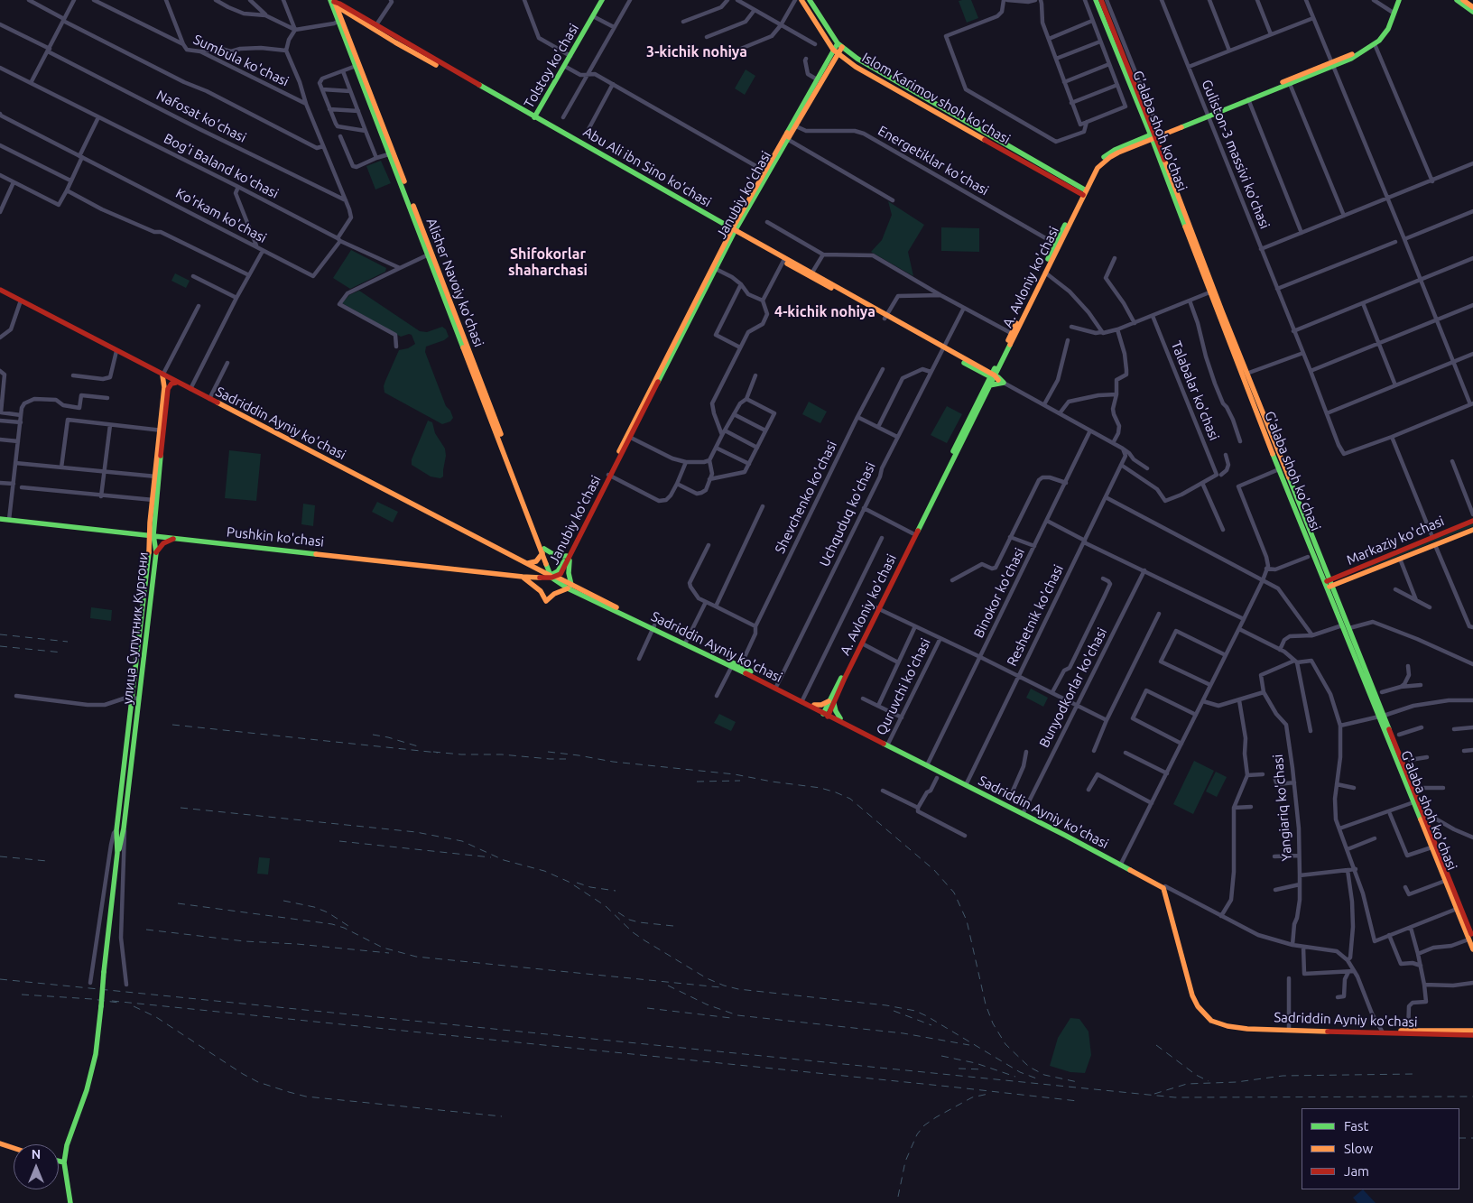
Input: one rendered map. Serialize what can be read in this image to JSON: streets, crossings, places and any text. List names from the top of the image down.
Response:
{
  "streets": {
    "main road": [
      "Tolstoy ko'chasi",
      "Islom Karimov shoh ko'chasi",
      "G'alaba shoh ko'chasi",
      "Abu Ali ibn Sino ko'chasi",
      "Janubiy ko'chasi",
      "A. Avloniy ko'chasi",
      "Alisher Navoiy ko'chasi",
      "Sadriddin Ayniy ko'chasi",
      "Pushkin ko'chasi",
      "Markaziy ko'chasi",
      "улица Супутник Кургони"
    ],
    "street": [
      "Sumbula ko'chasi",
      "Nafosat ko'chasi",
      "Guliston-3 massivi ko'chasi",
      "Energetiklar ko'chasi",
      "Bog'i Baland ko'chasi",
      "Ko'rkam ko'chasi",
      "Talabalar ko'chasi",
      "Shevchenko ko'chasi",
      "Uchquduq ko'chasi",
      "Binokor ko'chasi",
      "Reshetnik ko'chasi",
      "Quruvchi ko'chasi",
      "Bunyodkorlar ko'chasi",
      "Yangiariq ko'chasi"
    ]
  },
  "crossings": [
    ["Tolstoy ko'chasi", "Abu Ali ibn Sino ko'chasi"],
    ["Islom Karimov shoh ko'chasi", "Janubiy ko'chasi"],
    ["Islom Karimov shoh ko'chasi", "A. Avloniy ko'chasi"],
    ["G'alaba shoh ko'chasi", "A. Avloniy ko'chasi"],
    ["G'alaba shoh ko'chasi", "Markaziy ko'chasi"],
    ["Guliston-3 massivi ko'chasi", "A. Avloniy ko'chasi"],
    ["Energetiklar ko'chasi", "Janubiy ko'chasi"],
    ["Energetiklar ko'chasi", "A. Avloniy ko'chasi"],
    ["Bog'i Baland ko'chasi", "Ko'rkam ko'chasi"],
    ["Abu Ali ibn Sino ko'chasi", "Janubiy ko'chasi"],
    ["Abu Ali ibn Sino ko'chasi", "A. Avloniy ko'chasi"],
    ["Abu Ali ibn Sino ko'chasi", "Alisher Navoiy ko'chasi"],
    ["Abu Ali ibn Sino ko'chasi", "Uchquduq ko'chasi"],
    ["Abu Ali ibn Sino ko'chasi", "Binokor ko'chasi"],
    ["Abu Ali ibn Sino ko'chasi", "Reshetnik ko'chasi"],
    ["Janubiy ko'chasi", "Alisher Navoiy ko'chasi"],
    ["Janubiy ko'chasi", "Sadriddin Ayniy ko'chasi"],
    ["Janubiy ko'chasi", "Pushkin ko'chasi"],
    ["A. Avloniy ko'chasi", "Sadriddin Ayniy ko'chasi"],
    ["Alisher Navoiy ko'chasi", "Sadriddin Ayniy ko'chasi"],
    ["Alisher Navoiy ko'chasi", "Pushkin ko'chasi"],
    ["Sadriddin Ayniy ko'chasi", "Shevchenko ko'chasi"],
    ["Sadriddin Ayniy ko'chasi", "Uchquduq ko'chasi"],
    ["Sadriddin Ayniy ko'chasi", "Pushkin ko'chasi"],
    ["Sadriddin Ayniy ko'chasi", "Binokor ko'chasi"],
    ["Sadriddin Ayniy ko'chasi", "Reshetnik ko'chasi"],
    ["Sadriddin Ayniy ko'chasi", "Quruvchi ko'chasi"],
    ["Sadriddin Ayniy ko'chasi", "Bunyodkorlar ko'chasi"],
    ["Pushkin ko'chasi", "улица Супутник Кургони"]
  ],
  "districts": ["3-kichik nohiya", "Shifokorlar shaharchasi", "4-kichik nohiya"],
  "legend": ["Fast", "Slow", "Jam"],
  "north": "top"
}
